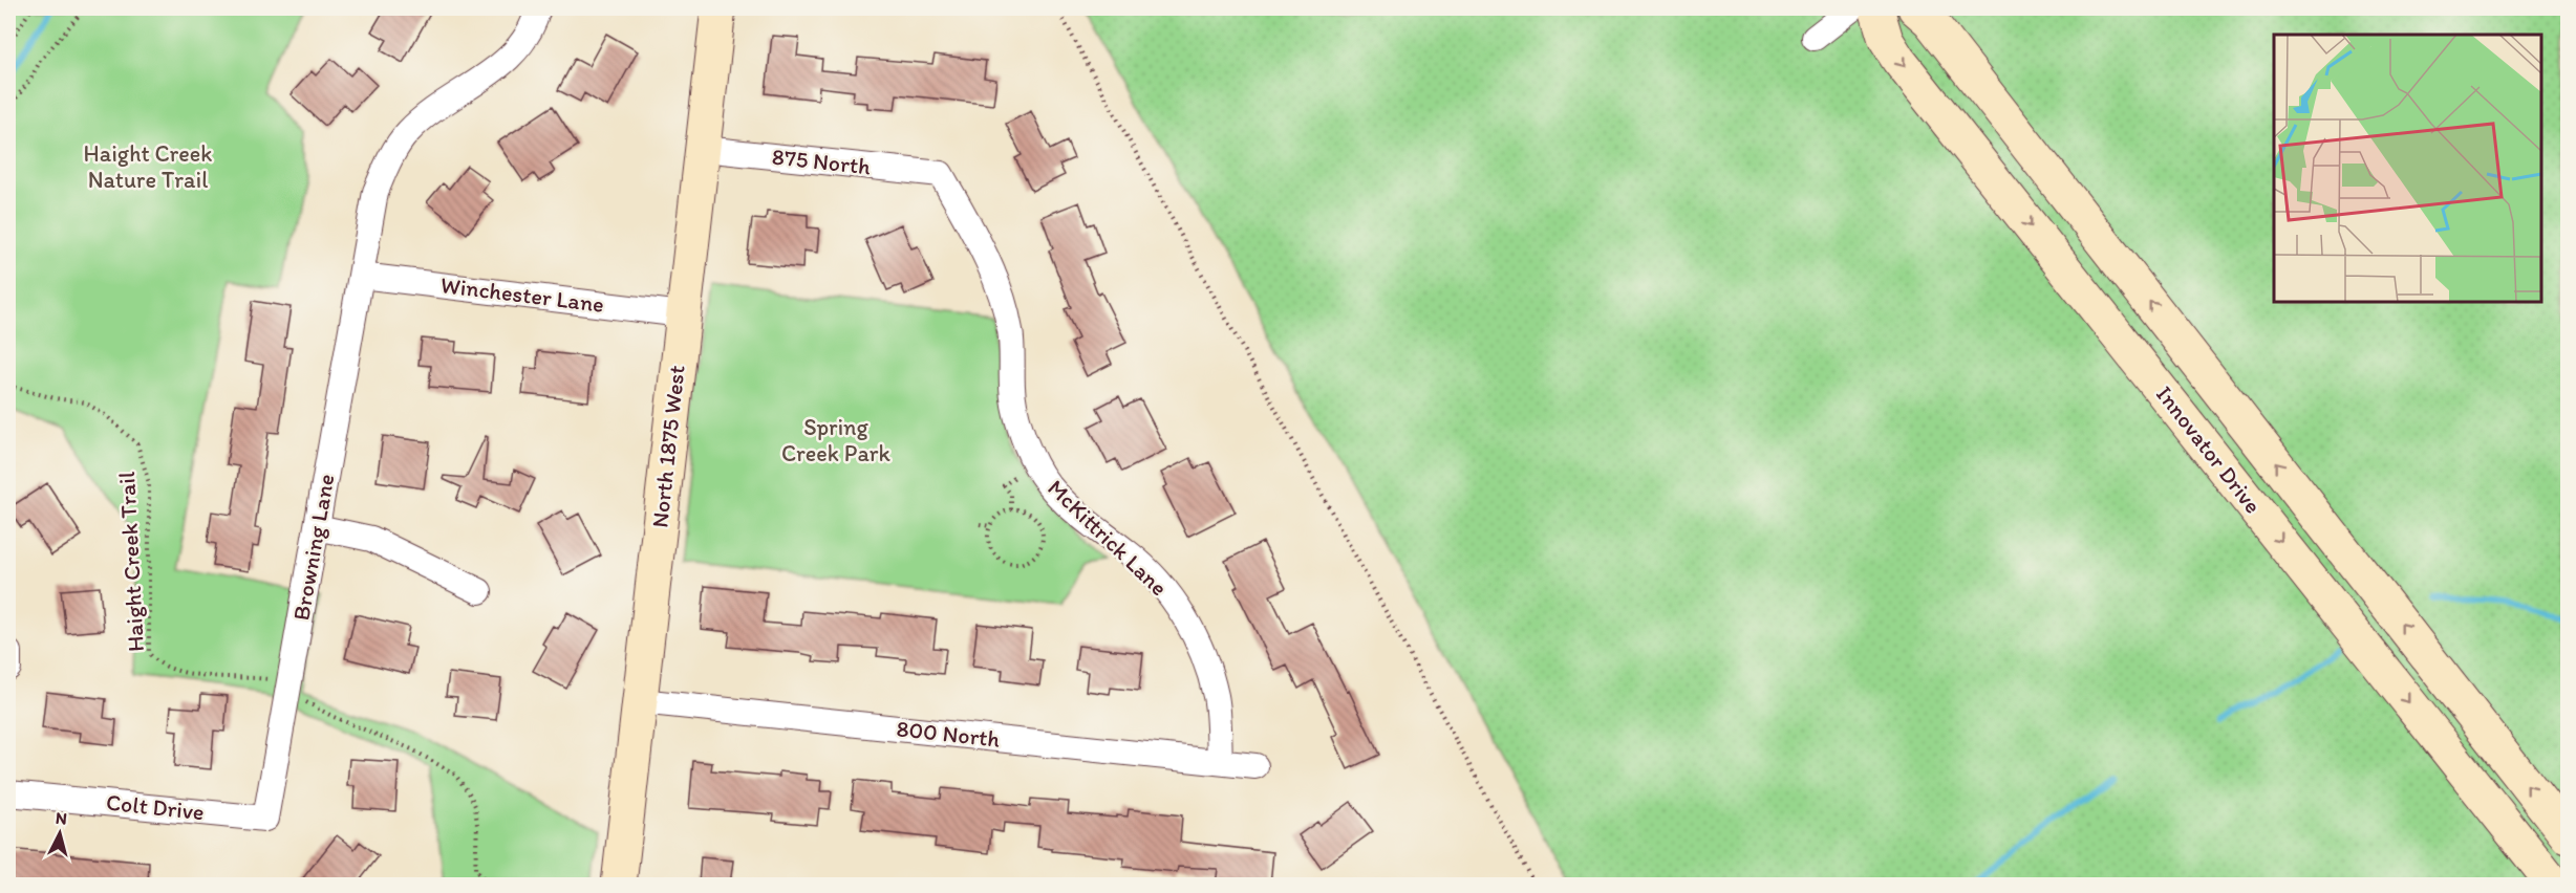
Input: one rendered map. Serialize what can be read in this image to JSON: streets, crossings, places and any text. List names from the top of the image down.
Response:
{
  "streets": {
    "main road": ["North 1875 West", "Innovator Drive"],
    "street": [
      "875 North",
      "Winchester Lane",
      "McKittrick Lane",
      "Browning Lane",
      "800 North",
      "Colt Drive"
    ],
    "path": ["Haight Creek Trail"]
  },
  "crossings": [
    ["875 North", "North 1875 West"],
    ["875 North", "McKittrick Lane"],
    ["Winchester Lane", "North 1875 West"],
    ["Winchester Lane", "Browning Lane"],
    ["North 1875 West", "800 North"],
    ["McKittrick Lane", "800 North"],
    ["Browning Lane", "Colt Drive"]
  ],
  "parks": ["Haight Creek Nature Trail", "Spring Creek Park"],
  "north": "top"
}
